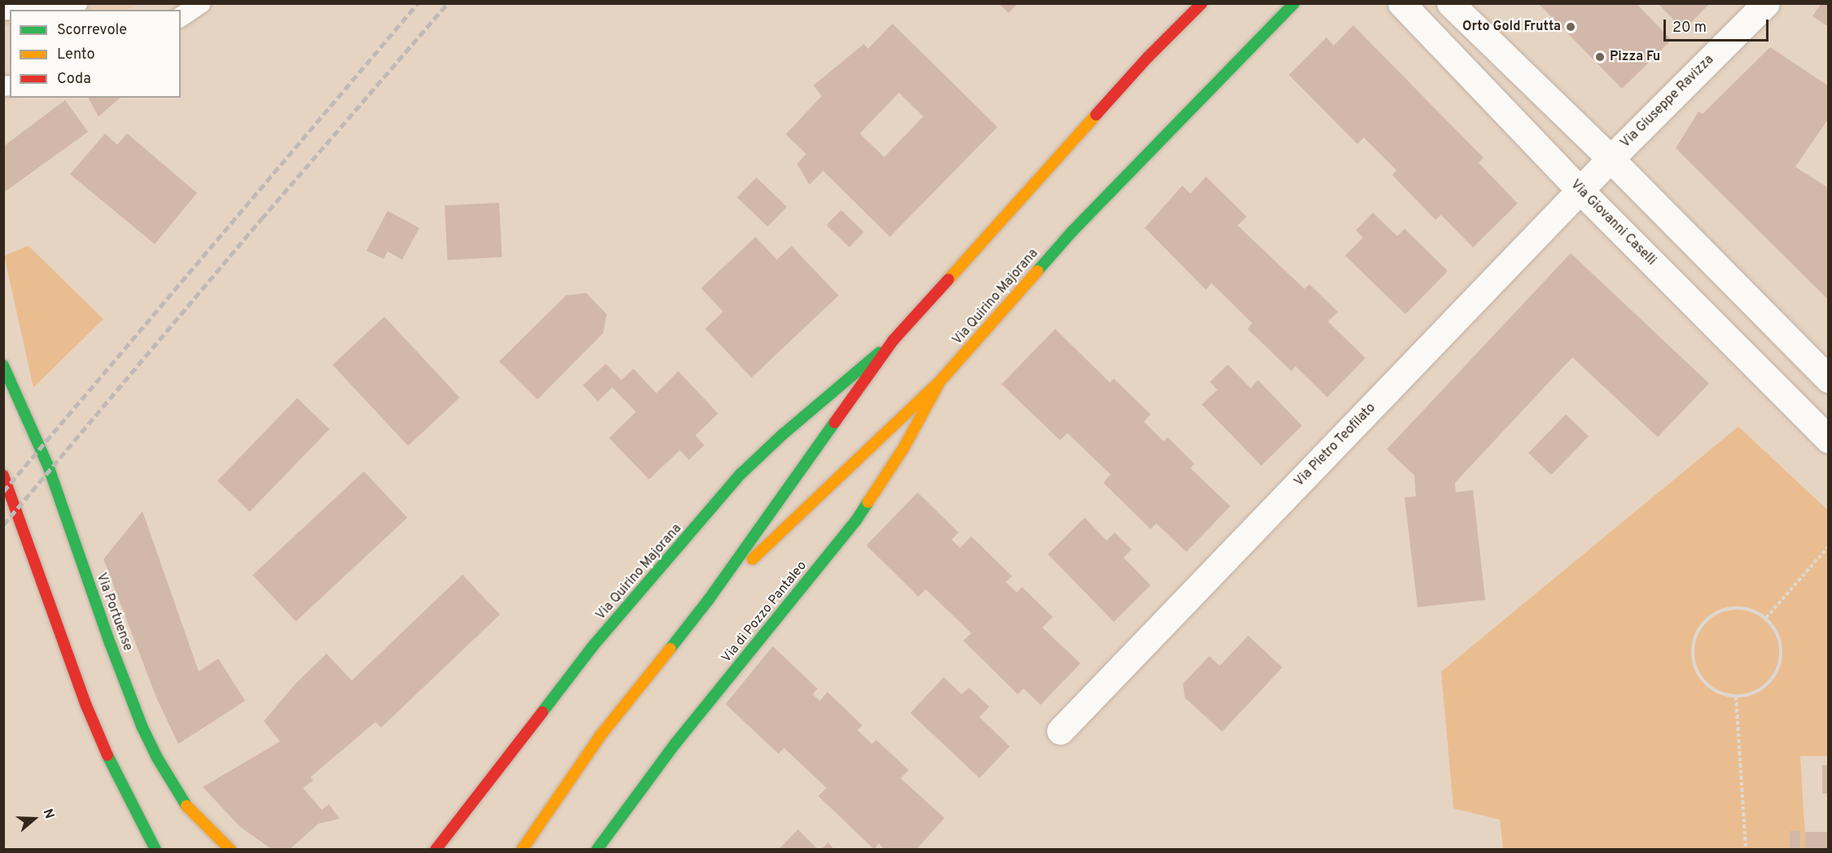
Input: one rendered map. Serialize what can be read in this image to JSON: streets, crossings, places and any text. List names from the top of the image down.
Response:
{
  "streets": {
    "main road": ["Via Quirino Majorana", "Via Portuense", "Via di Pozzo Pantaleo"],
    "street": ["Via Giuseppe Ravizza", "Via Giovanni Caselli", "Via Pietro Teofilato"]
  },
  "crossings": [
    ["Via Giuseppe Ravizza", "Via Pietro Teofilato"],
    ["Via Giovanni Caselli", "Via Pietro Teofilato"],
    ["Via Quirino Majorana", "Via di Pozzo Pantaleo"]
  ],
  "places": ["Orto Gold Frutta", "Pizza Fu"],
  "legend": ["Scorrevole", "Lento", "Coda"],
  "scale_bar": "20 m",
  "north": "right"
}
